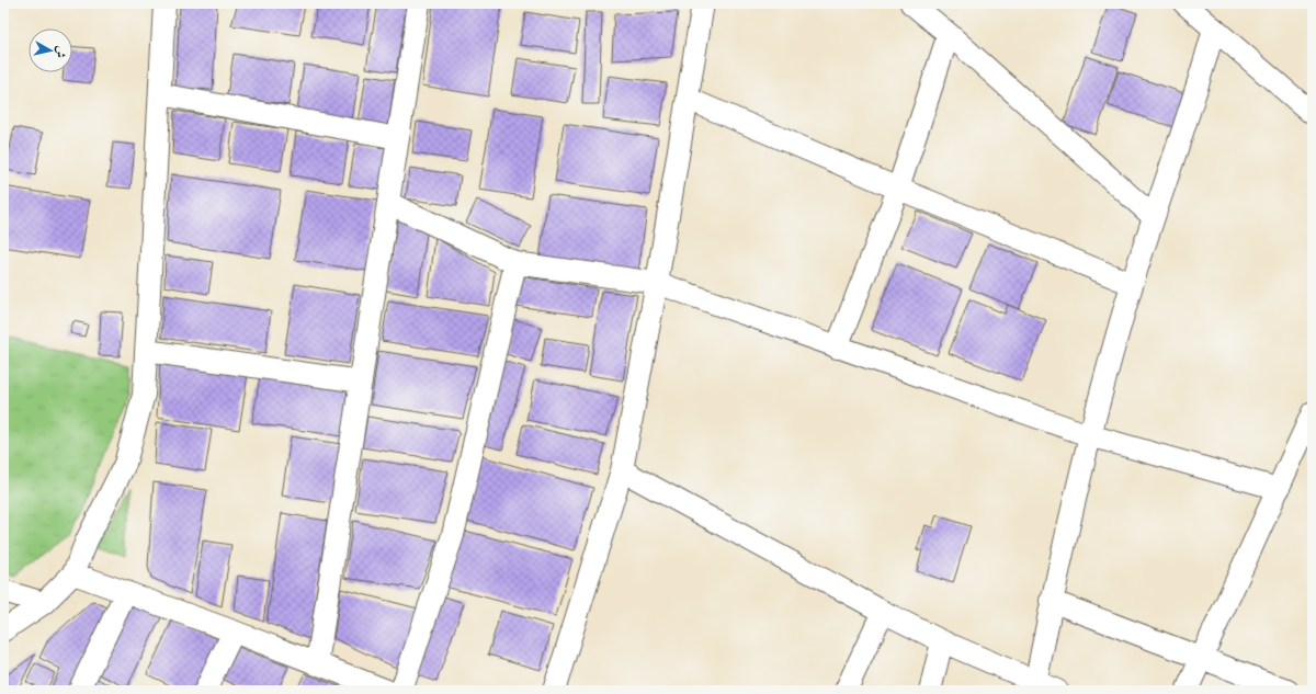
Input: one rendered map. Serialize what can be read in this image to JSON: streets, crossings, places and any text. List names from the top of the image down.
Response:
{
  "north": "right"
}
